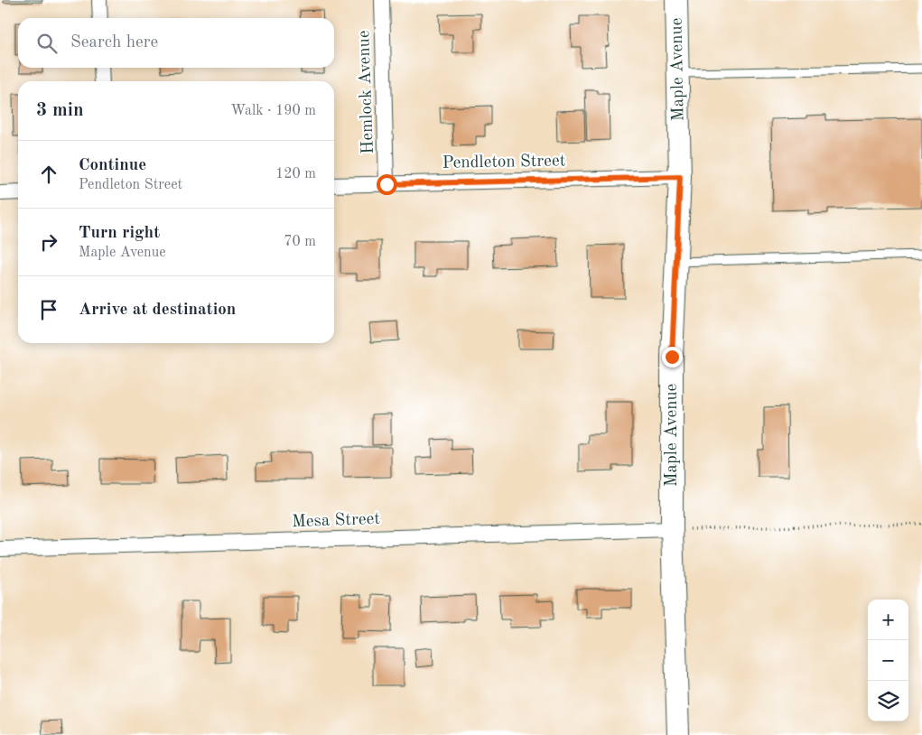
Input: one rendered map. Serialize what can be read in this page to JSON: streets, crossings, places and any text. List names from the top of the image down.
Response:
{
  "streets": {
    "street": [
      "Maple Avenue",
      "Hemlock Avenue",
      "Pendleton Street",
      "Mesa Street"
    ]
  },
  "crossings": [
    ["Maple Avenue", "Pendleton Street"],
    ["Maple Avenue", "Mesa Street"],
    ["Hemlock Avenue", "Pendleton Street"]
  ],
  "page": {
    "search": "Search here",
    "heading": ["3 min", "Walk · 190 m"],
    "list": [
      ["Continue", "Pendleton Street", "120 m"],
      ["Turn right", "Maple Avenue", "70 m"],
      "Arrive at destination"
    ],
    "map_buttons": ["+", "−"]
  }
}
